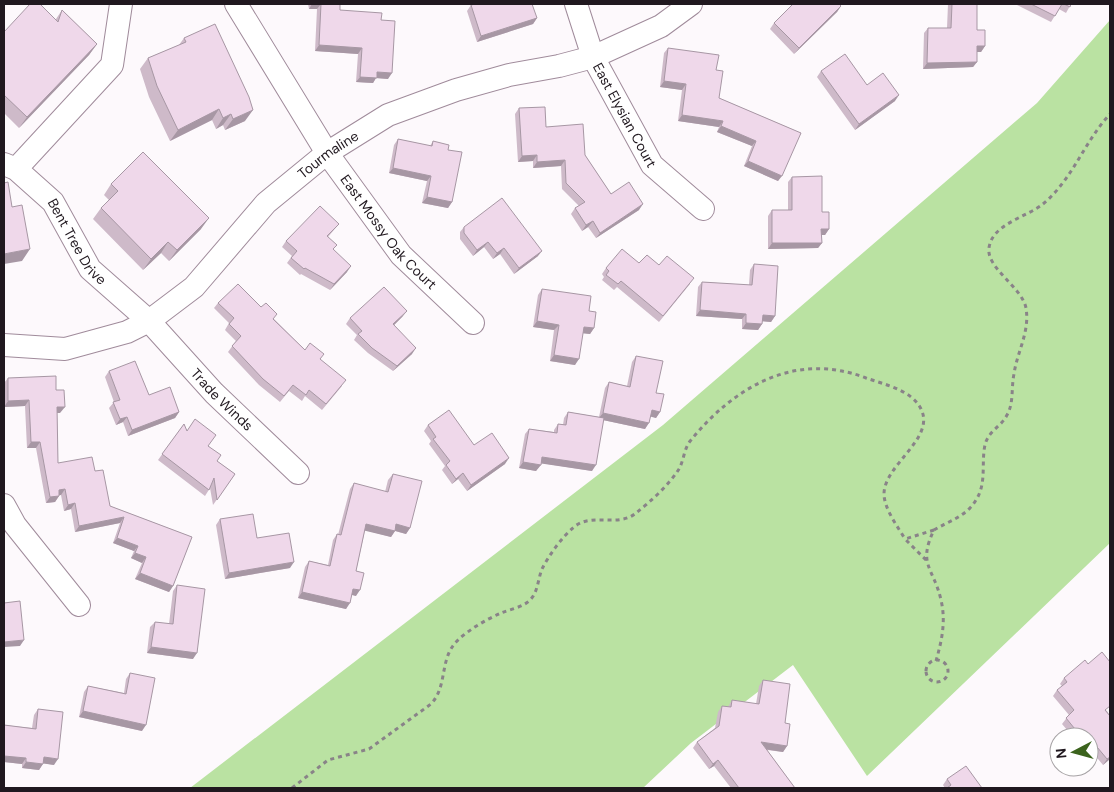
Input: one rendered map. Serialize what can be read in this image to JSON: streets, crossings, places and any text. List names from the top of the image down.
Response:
{
  "streets": {
    "street": [
      "East Elysian Court",
      "Tourmaline",
      "East Mossy Oak Court",
      "Bent Tree Drive",
      "Trade Winds"
    ]
  },
  "crossings": [
    ["East Elysian Court", "Tourmaline"],
    ["Tourmaline", "East Mossy Oak Court"],
    ["Tourmaline", "Bent Tree Drive"],
    ["Tourmaline", "Trade Winds"],
    ["Bent Tree Drive", "Trade Winds"]
  ],
  "north": "left"
}
